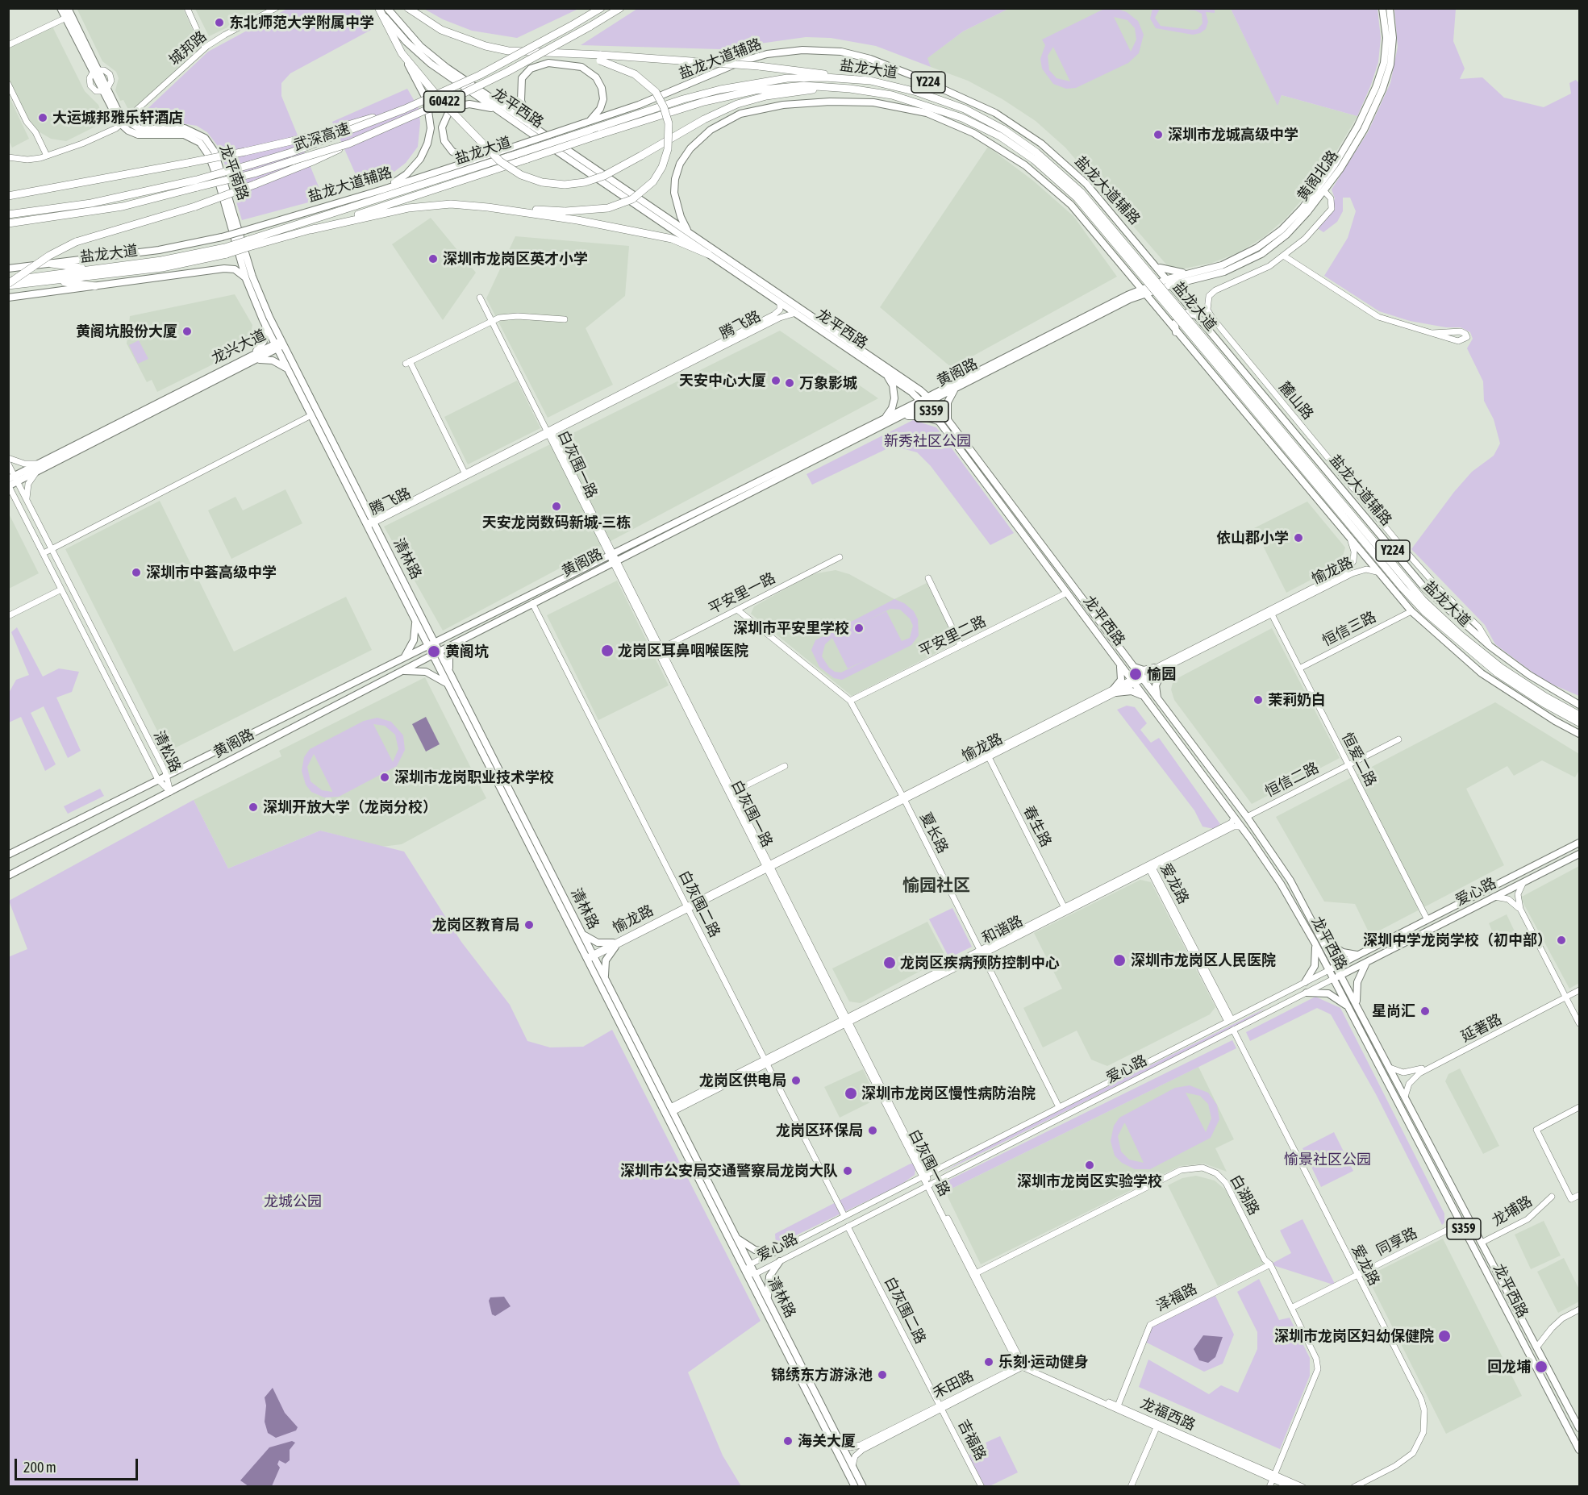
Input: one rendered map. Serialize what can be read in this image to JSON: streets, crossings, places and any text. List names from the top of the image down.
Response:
{
  "streets": {
    "highway": ["盐龙大道", "G0422", "武深高速"],
    "main road": [
      "盐龙大道辅路",
      "Y224",
      "龙平西路",
      "龙平南路",
      "黄阁北路",
      "龙兴大道",
      "黄阁路",
      "S359",
      "清林路",
      "爱心路"
    ],
    "street": [
      "城邦路",
      "腾飞路",
      "麓山路",
      "白灰围一路",
      "愉龙路",
      "平安里一路",
      "恒信三路",
      "平安里二路",
      "清松路",
      "恒爱二路",
      "恒信二路",
      "春生路",
      "夏长路",
      "爱龙路",
      "白灰围二路",
      "和谐路",
      "延著路",
      "白湖路",
      "龙埔路",
      "同享路",
      "泽福路",
      "禾田路",
      "龙福西路",
      "吉福路"
    ]
  },
  "crossings": [
    ["城邦路", "龙平南路"],
    ["盐龙大道辅路", "黄阁北路"],
    ["盐龙大道辅路", "黄阁路"],
    ["盐龙大道辅路", "麓山路"],
    ["龙平西路", "腾飞路"],
    ["龙平西路", "黄阁路"],
    ["龙平西路", "愉龙路"],
    ["龙平西路", "平安里二路"],
    ["龙平西路", "恒信二路"],
    ["龙平西路", "爱心路"],
    ["龙平西路", "和谐路"],
    ["龙平西路", "延著路"],
    ["龙平西路", "龙埔路"],
    ["龙平西路", "同享路"],
    ["龙平南路", "清林路"],
    ["黄阁北路", "黄阁路"],
    ["黄阁北路", "麓山路"],
    ["腾飞路", "白灰围一路"],
    ["腾飞路", "清林路"],
    ["龙兴大道", "清林路"],
    ["龙兴大道", "清松路"],
    ["黄阁路", "白灰围一路"],
    ["黄阁路", "清林路"],
    ["黄阁路", "清松路"],
    ["黄阁路", "白灰围二路"],
    ["白灰围一路", "愉龙路"],
    ["白灰围一路", "平安里一路"],
    ["白灰围一路", "爱心路"],
    ["白灰围一路", "和谐路"],
    ["白灰围一路", "白湖路"],
    ["白灰围一路", "禾田路"],
    ["白灰围一路", "龙福西路"],
    ["清林路", "愉龙路"],
    ["清林路", "爱心路"],
    ["清林路", "和谐路"],
    ["清林路", "禾田路"],
    ["愉龙路", "恒爱二路"],
    ["愉龙路", "春生路"],
    ["愉龙路", "夏长路"],
    ["愉龙路", "白灰围二路"],
    ["平安里一路", "夏长路"],
    ["恒信三路", "恒爱二路"],
    ["平安里二路", "夏长路"],
    ["恒爱二路", "恒信二路"],
    ["恒爱二路", "爱心路"],
    ["春生路", "和谐路"],
    ["夏长路", "爱心路"],
    ["夏长路", "和谐路"],
    ["爱龙路", "爱心路"],
    ["爱龙路", "和谐路"],
    ["爱龙路", "同享路"],
    ["爱心路", "白灰围二路"],
    ["白灰围二路", "和谐路"],
    ["白灰围二路", "禾田路"],
    ["白灰围二路", "吉福路"],
    ["白湖路", "同享路"],
    ["白湖路", "泽福路"],
    ["白湖路", "龙福西路"],
    ["泽福路", "龙福西路"],
    ["禾田路", "龙福西路"],
    ["禾田路", "吉福路"]
  ],
  "districts": ["愉园社区"],
  "parks": ["新秀社区公园", "愉景社区公园", "龙城公园"],
  "places": [
    "东北师范大学附属中学",
    "大运城邦雅乐轩酒店",
    "深圳市龙城高级中学",
    "深圳市龙岗区英才小学",
    "黄阁坑股份大厦",
    "天安中心大厦",
    "万象影城",
    "天安龙岗数码新城-三栋",
    "依山郡小学",
    "深圳市中荟高级中学",
    "深圳市平安里学校",
    "龙岗区耳鼻咽喉医院",
    "黄阁坑",
    "愉园",
    "茉莉奶白",
    "深圳市龙岗职业技术学校",
    "深圳开放大学（龙岗分校）",
    "龙岗区教育局",
    "深圳中学龙岗学校（初中部）",
    "深圳市龙岗区人民医院",
    "龙岗区疾病预防控制中心",
    "星尚汇",
    "龙岗区供电局",
    "深圳市龙岗区慢性病防治院",
    "龙岗区环保局",
    "深圳市龙岗区实验学校",
    "深圳市公安局交通警察局龙岗大队",
    "深圳市龙岗区妇幼保健院",
    "乐刻·运动健身",
    "回龙埔",
    "锦绣东方游泳池",
    "海关大厦"
  ],
  "scale_bar": "200 m"
}
